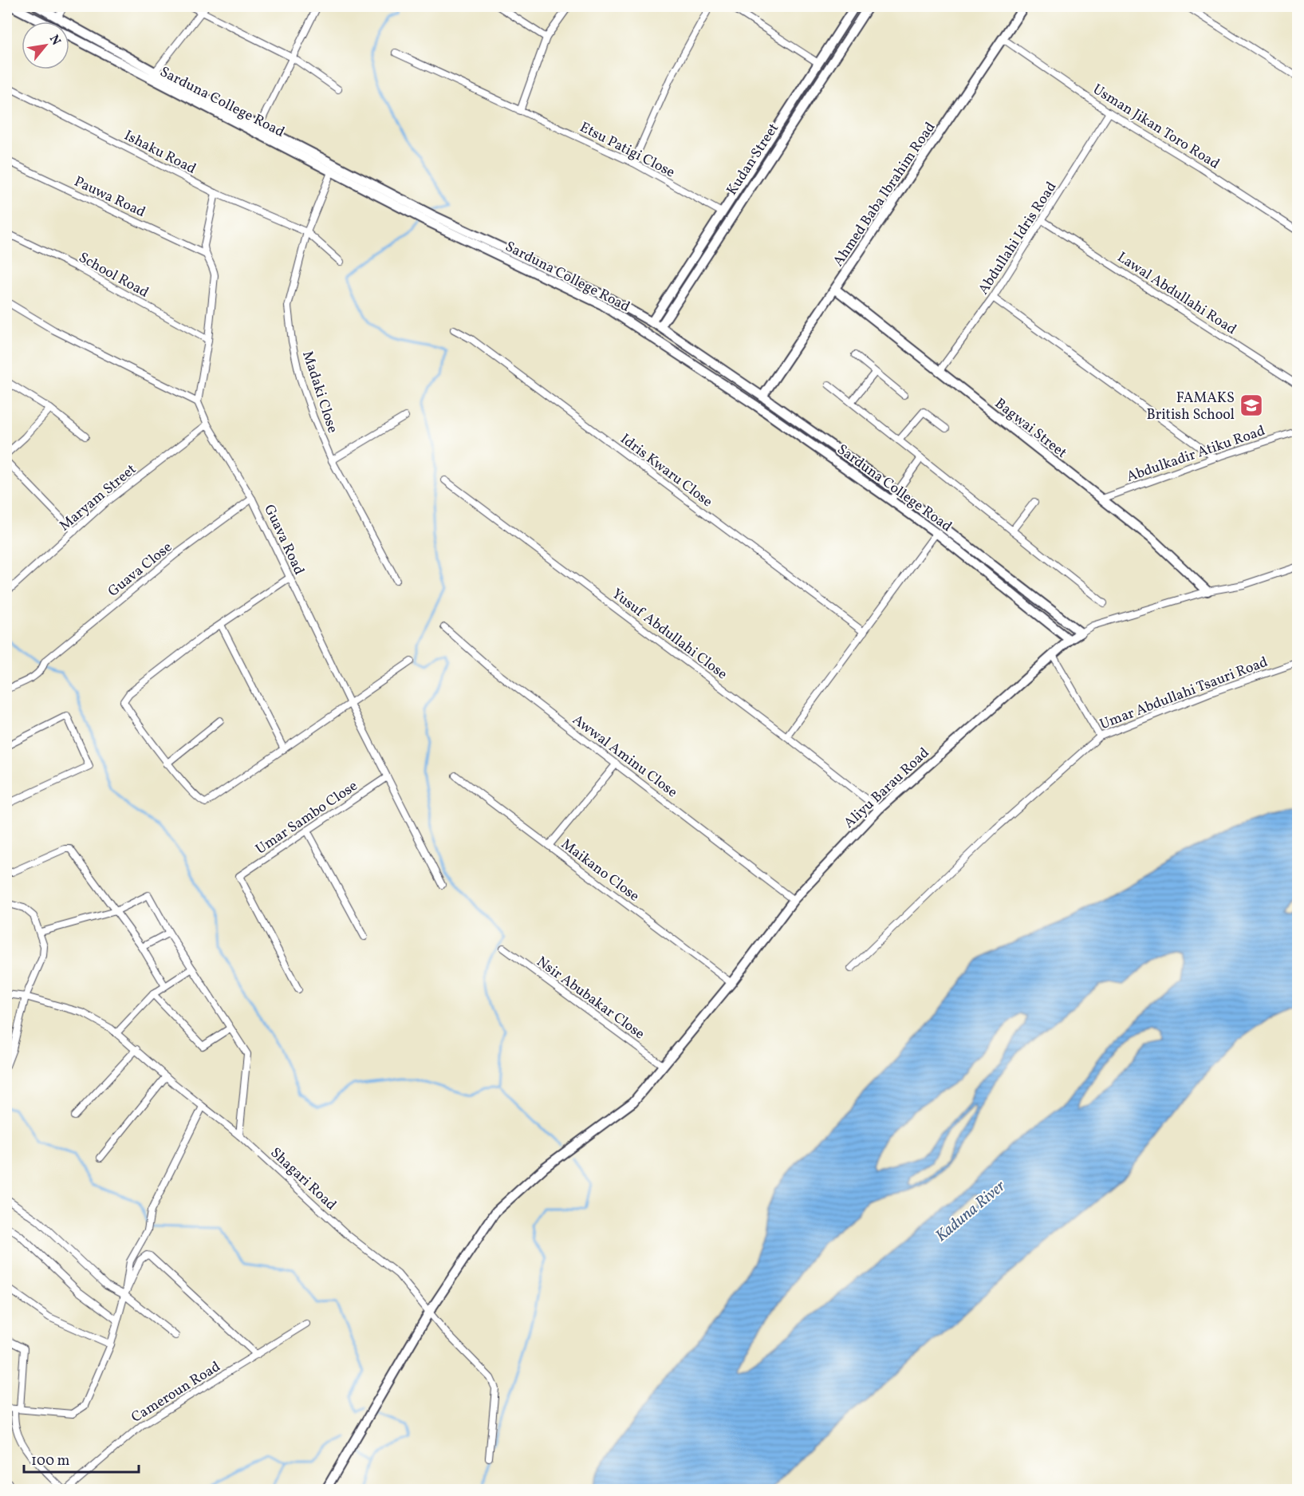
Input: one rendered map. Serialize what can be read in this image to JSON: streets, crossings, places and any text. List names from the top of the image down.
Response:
{
  "streets": {
    "street": [
      "Sarduna College Road",
      "Usman Jikan Toro Road",
      "Etsu Patigi Close",
      "Ishaku Road",
      "Kudan Street",
      "Ahmed Baba Ibrahim Road",
      "Pauwa Road",
      "Abdullahi Idris Road",
      "School Road",
      "Lawal Abdullahi Road",
      "Madaki Close",
      "Bagwai Street",
      "Abdulkadir Atiku Road",
      "Idris Kwaru Close",
      "Maryam Street",
      "Guava Road",
      "Guava Close",
      "Yusuf Abdullahi Close",
      "Umar Abdullahi Tsauri Road",
      "Awwal Aminu Close",
      "Aliyu Barau Road",
      "Umar Sambo Close",
      "Maikano Close",
      "Nsir Abubakar Close",
      "Shagari Road",
      "Cameroun Road"
    ]
  },
  "crossings": [
    ["Sarduna College Road", "Kudan Street"],
    ["Sarduna College Road", "Ahmed Baba Ibrahim Road"],
    ["Sarduna College Road", "Madaki Close"],
    ["Sarduna College Road", "Aliyu Barau Road"],
    ["Usman Jikan Toro Road", "Ahmed Baba Ibrahim Road"],
    ["Usman Jikan Toro Road", "Abdullahi Idris Road"],
    ["Ishaku Road", "Madaki Close"],
    ["Ahmed Baba Ibrahim Road", "Bagwai Street"],
    ["Abdullahi Idris Road", "Lawal Abdullahi Road"],
    ["Abdullahi Idris Road", "Bagwai Street"],
    ["Bagwai Street", "Abdulkadir Atiku Road"],
    ["Maryam Street", "Guava Road"],
    ["Guava Road", "Guava Close"],
    ["Guava Road", "Umar Sambo Close"],
    ["Yusuf Abdullahi Close", "Aliyu Barau Road"],
    ["Awwal Aminu Close", "Aliyu Barau Road"],
    ["Aliyu Barau Road", "Maikano Close"],
    ["Aliyu Barau Road", "Nsir Abubakar Close"],
    ["Aliyu Barau Road", "Shagari Road"]
  ],
  "water": ["Kaduna River"],
  "places": {
    "school or university": ["FAMAKS British School"]
  },
  "scale_bar": "100 m",
  "north": "top right"
}
